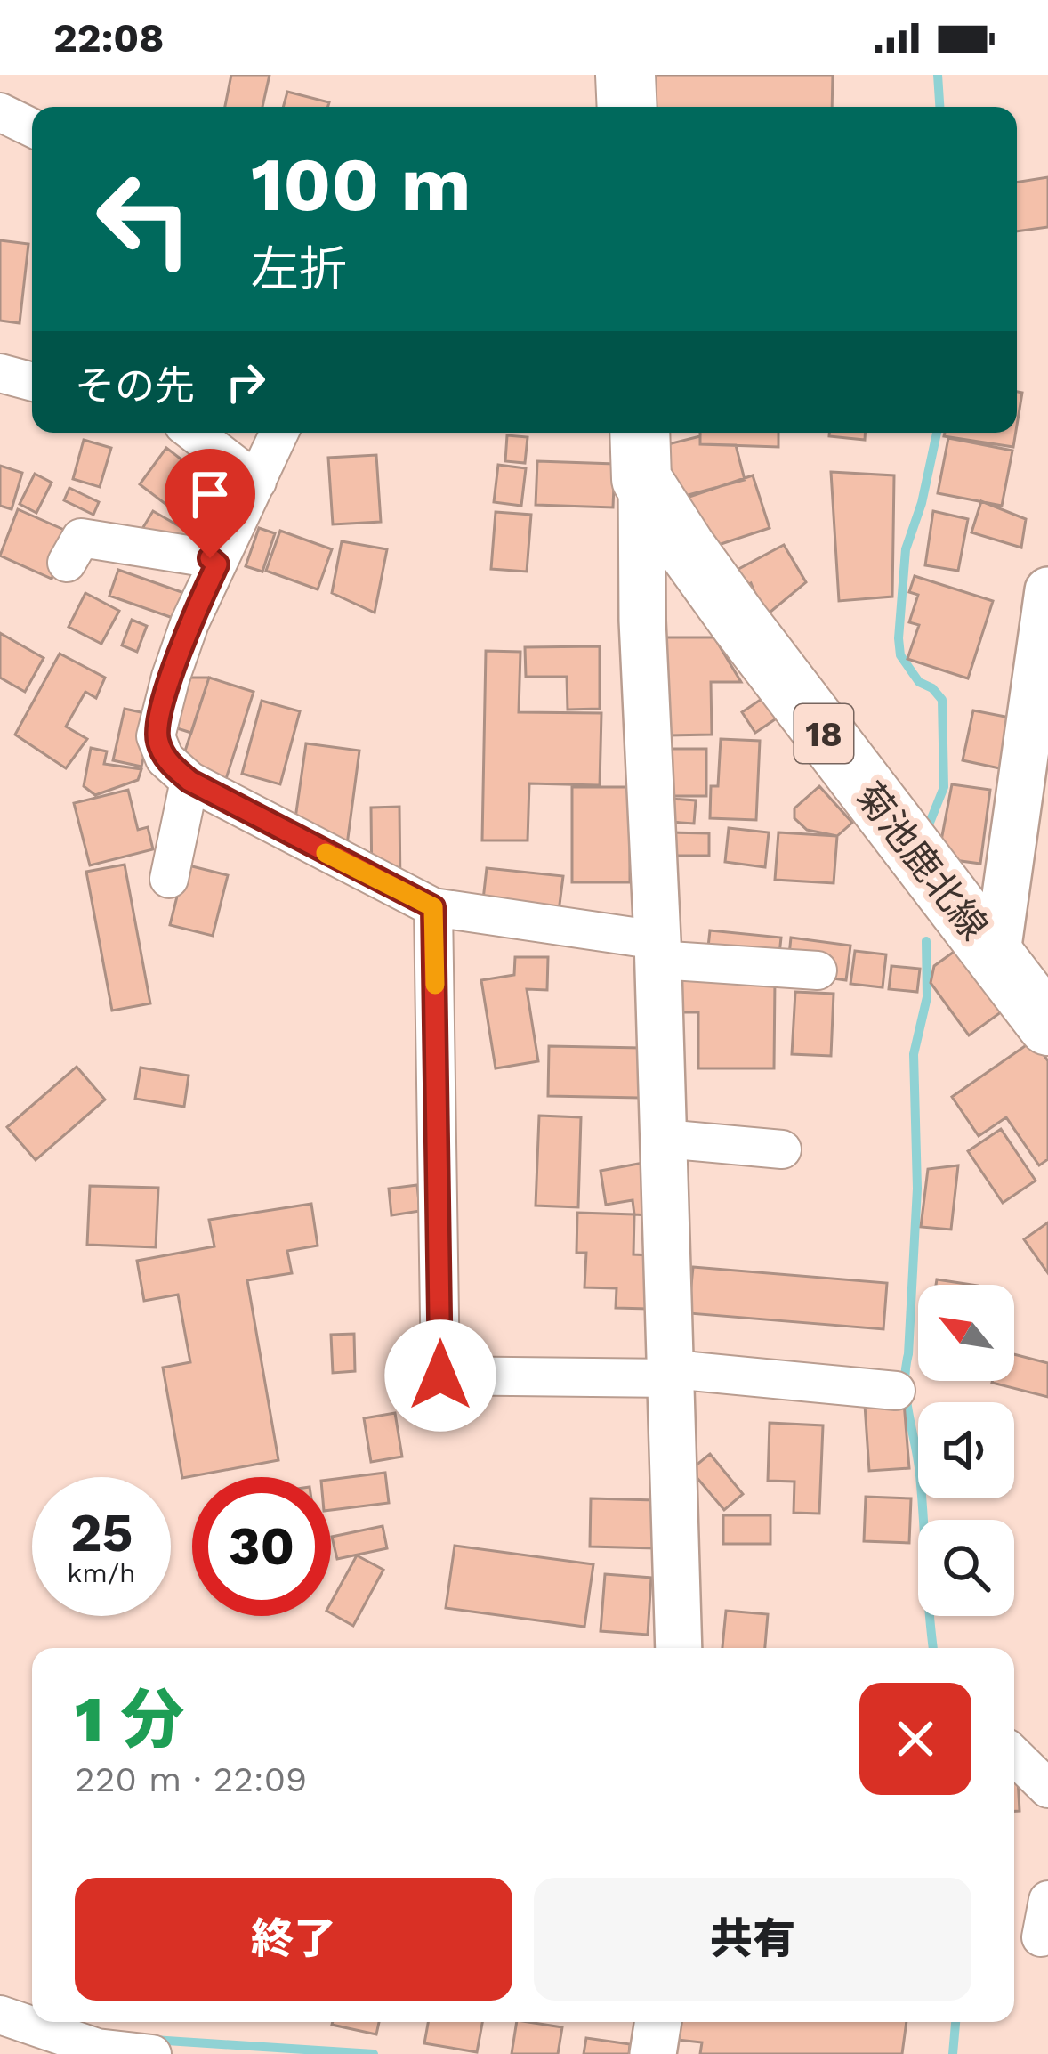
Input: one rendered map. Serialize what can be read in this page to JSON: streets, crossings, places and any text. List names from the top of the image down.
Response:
{
  "streets": {
    "main road": ["18", "菊池鹿北線"]
  },
  "north": "top left",
  "page": {
    "status": "22:08",
    "turn": ["100 m", "左折"],
    "then": "その先",
    "speed": "25 km/h",
    "limit": "30",
    "heading": ["1 分", "220 m · 22:09"],
    "buttons": ["終了", "共有"]
  }
}
